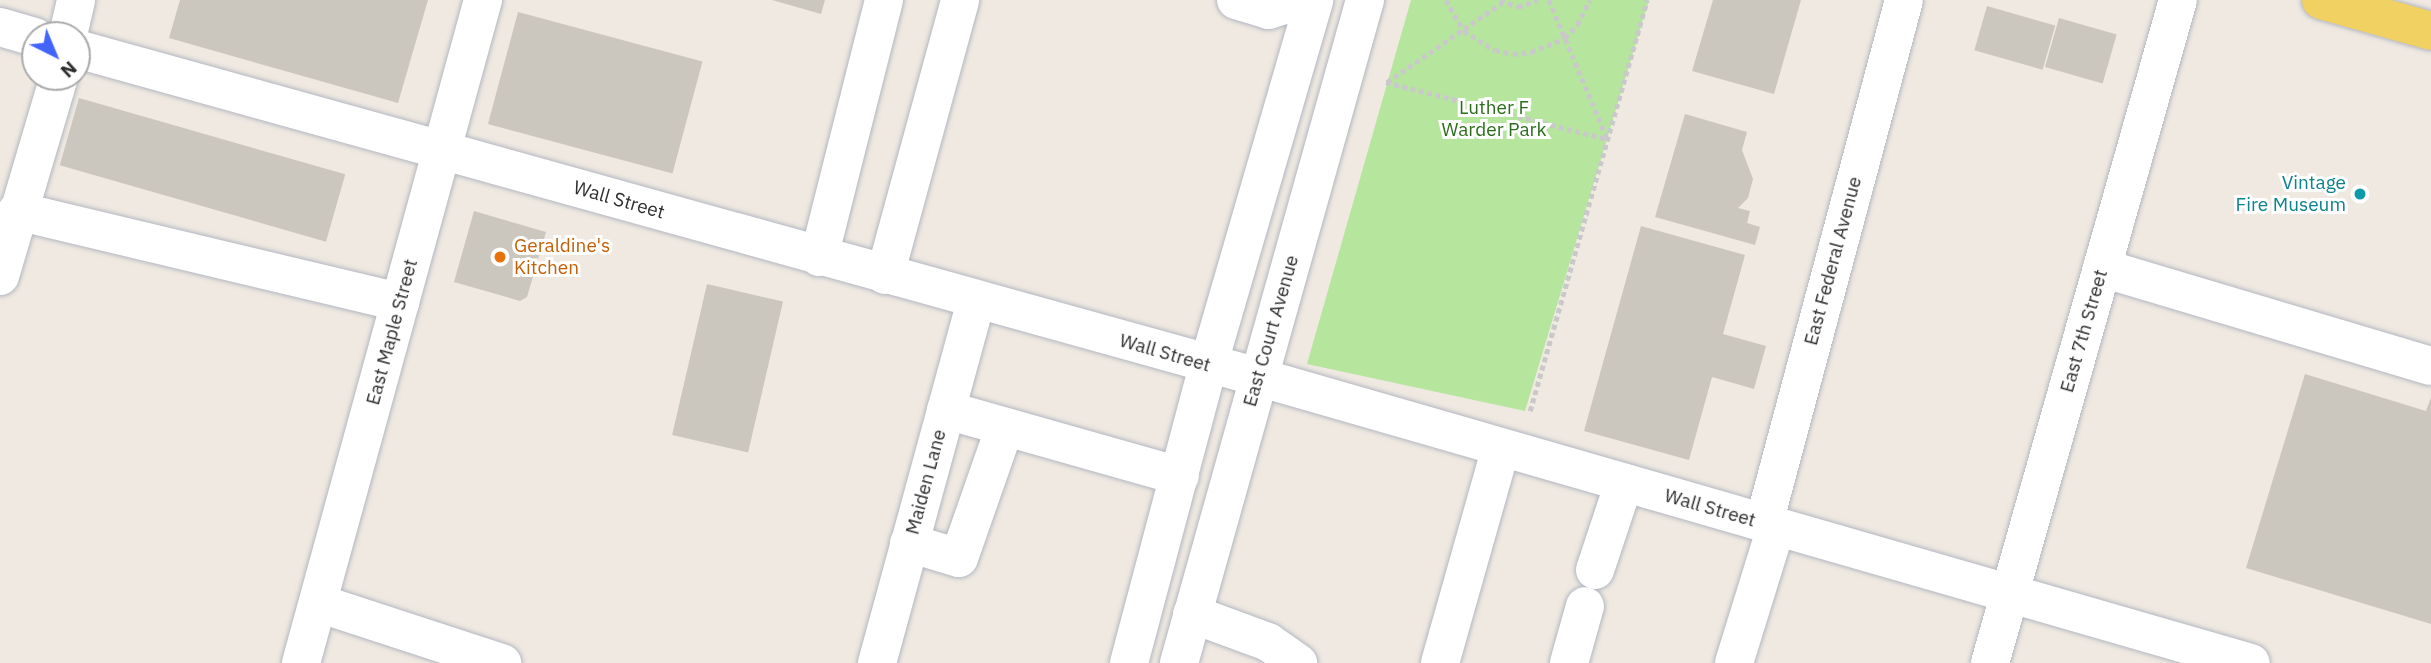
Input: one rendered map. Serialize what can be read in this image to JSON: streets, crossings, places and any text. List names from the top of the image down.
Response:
{
  "streets": {
    "street": [
      "Wall Street",
      "East Federal Avenue",
      "East Court Avenue",
      "East 7th Street",
      "East Maple Street",
      "Maiden Lane"
    ]
  },
  "crossings": [
    ["Wall Street", "East Federal Avenue"],
    ["Wall Street", "East Court Avenue"],
    ["Wall Street", "East 7th Street"],
    ["Wall Street", "East Maple Street"],
    ["Wall Street", "Maiden Lane"]
  ],
  "parks": ["Luther F Warder Park"],
  "places": ["Vintage Fire Museum", "Geraldine's Kitchen"],
  "north": "bottom right"
}
